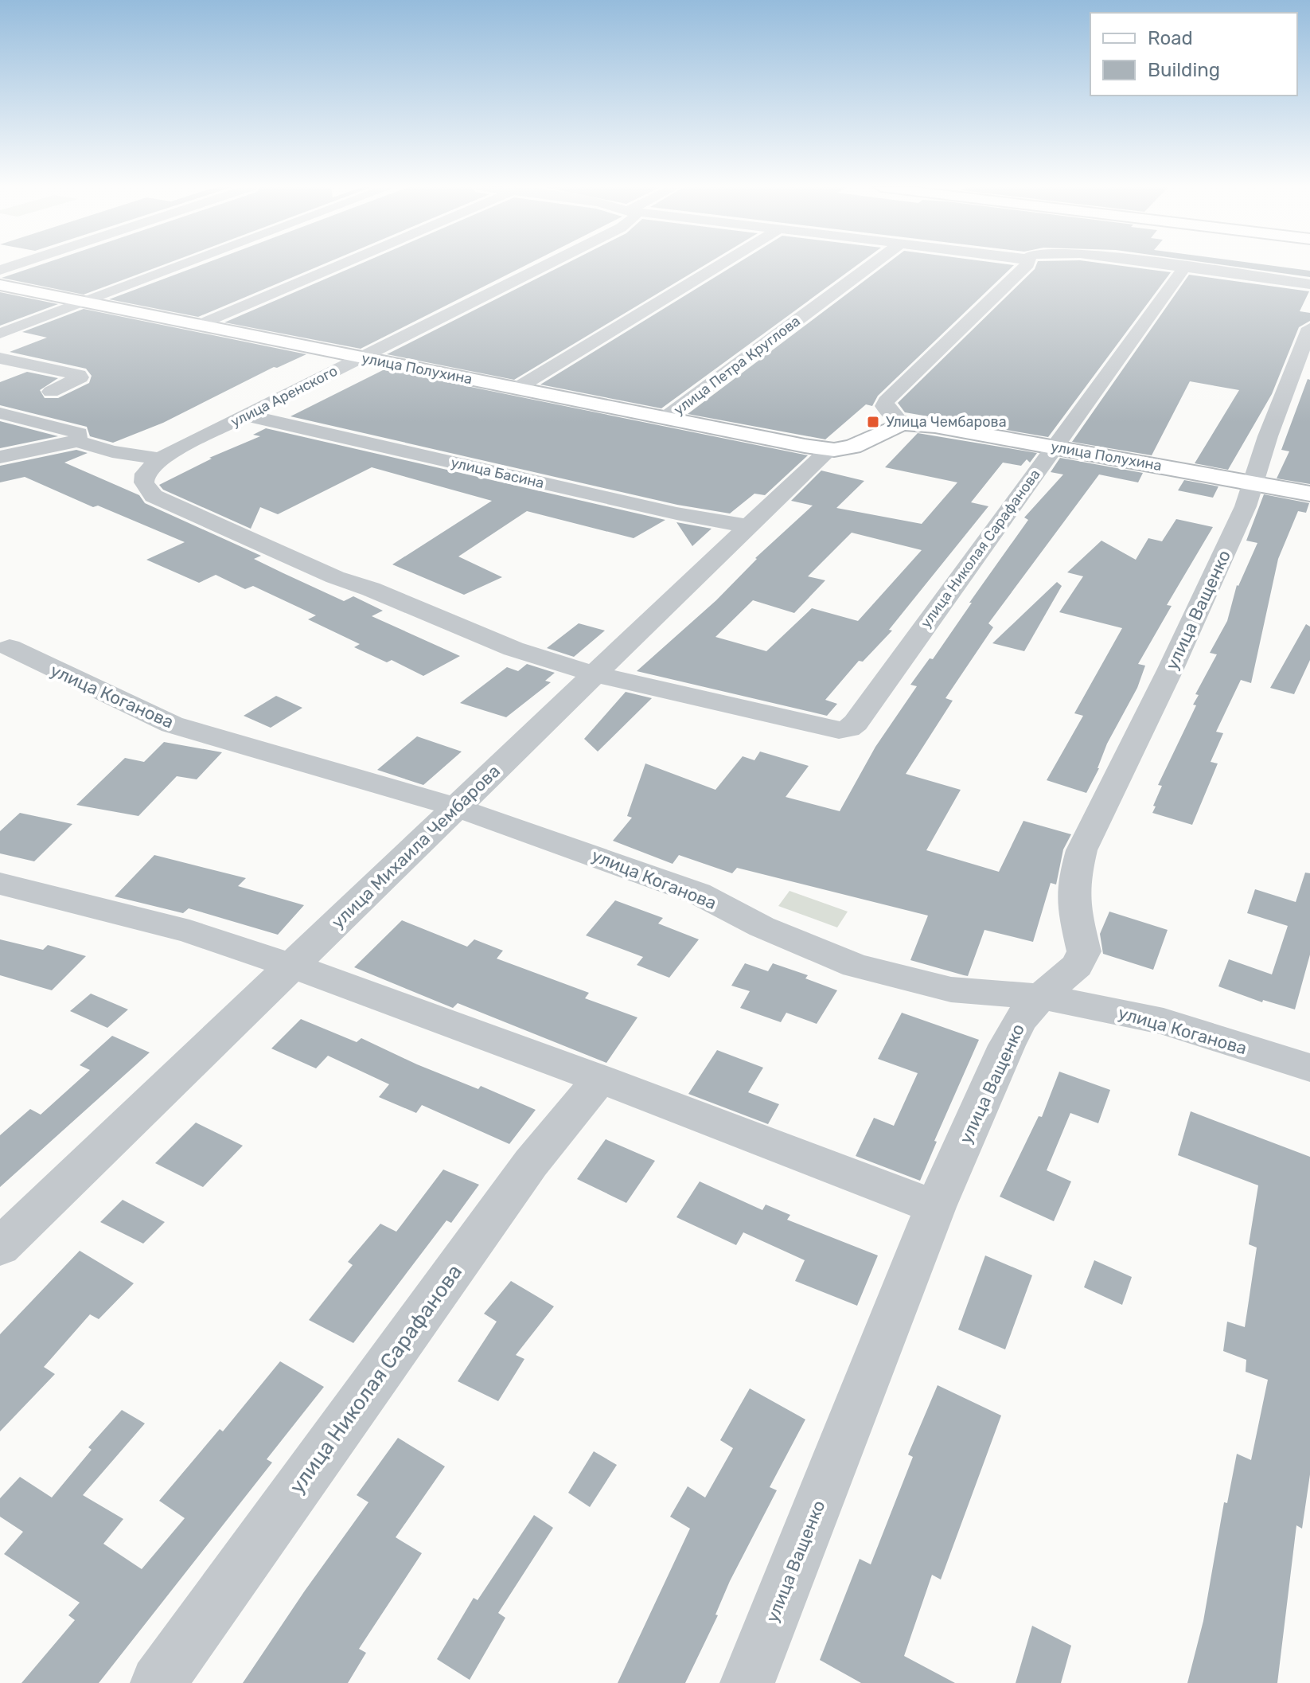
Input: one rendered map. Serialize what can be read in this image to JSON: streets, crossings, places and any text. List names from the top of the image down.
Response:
{
  "streets": {
    "main road": ["улица Полухина"],
    "street": [
      "улица Петра Круглова",
      "улица Аренского",
      "улица Басина",
      "улица Николая Сарафанова",
      "улица Ващенко",
      "улица Коганова",
      "улица Михаила Чембарова"
    ]
  },
  "crossings": [
    ["улица Петра Круглова", "улица Полухина"],
    ["улица Полухина", "улица Аренского"],
    ["улица Полухина", "улица Николая Сарафанова"],
    ["улица Полухина", "улица Ващенко"],
    ["улица Полухина", "улица Михаила Чембарова"],
    ["улица Аренского", "улица Басина"],
    ["улица Басина", "улица Михаила Чембарова"],
    ["улица Николая Сарафанова", "улица Михаила Чембарова"],
    ["улица Ващенко", "улица Коганова"],
    ["улица Коганова", "улица Михаила Чембарова"]
  ],
  "places": {
    "transit": ["Улица Чембарова"]
  },
  "legend": ["Road", "Building"]
}
